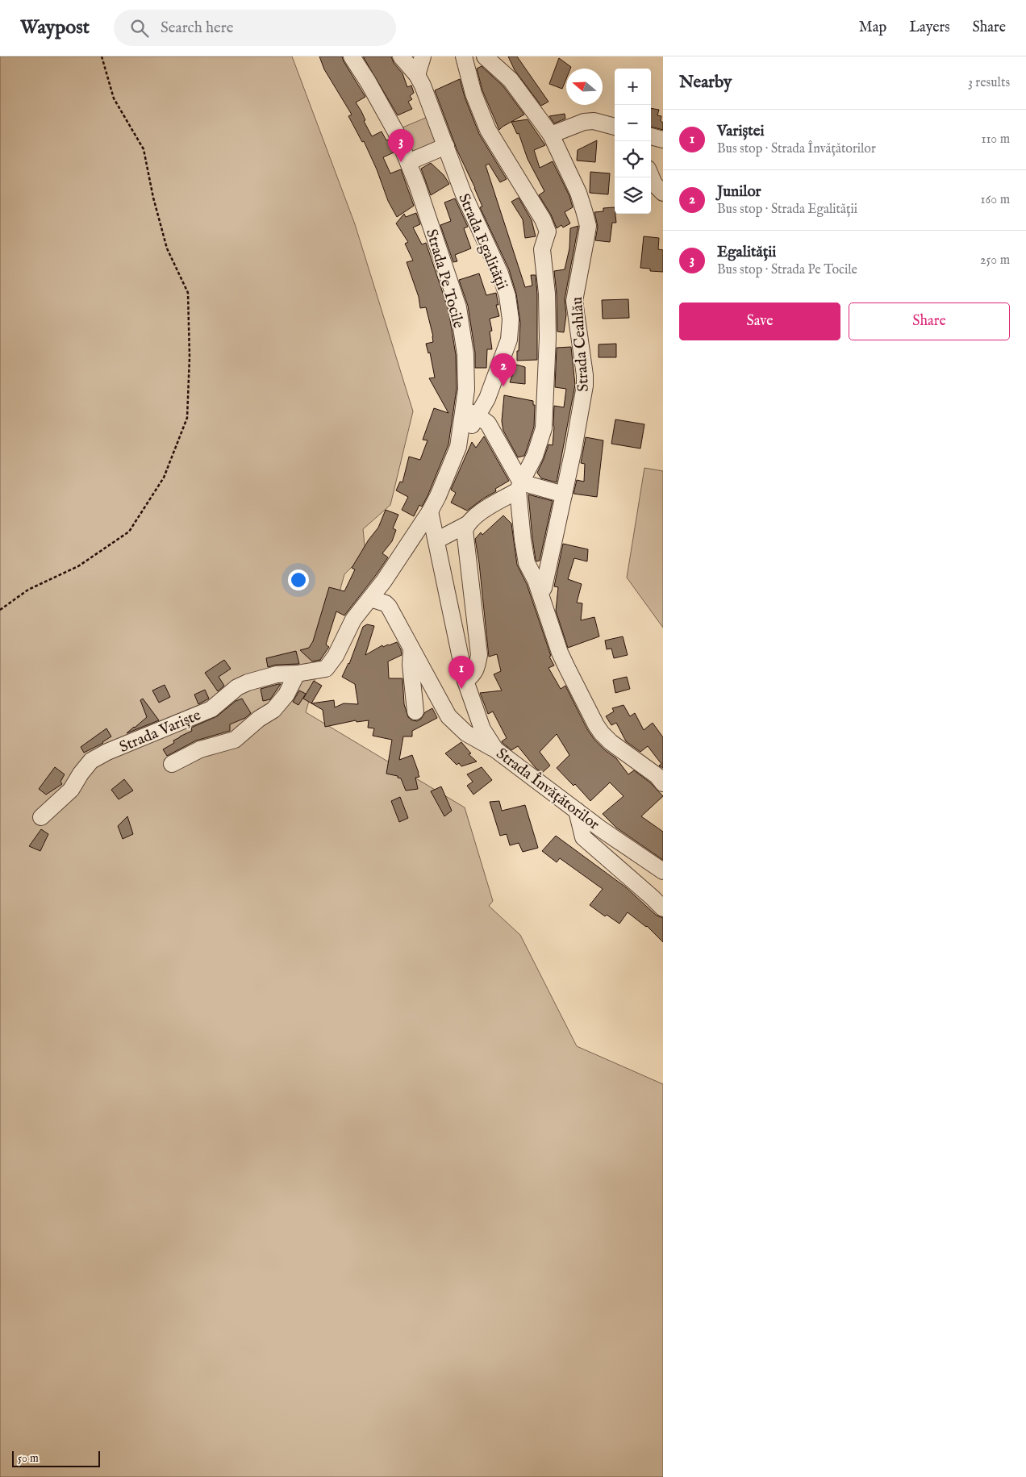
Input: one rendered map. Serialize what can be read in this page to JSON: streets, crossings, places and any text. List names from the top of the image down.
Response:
{
  "streets": {
    "street": [
      "Strada Egalității",
      "Strada Pe Tocile",
      "Strada Ceahlău",
      "Strada Variște",
      "Strada Învățătorilor"
    ]
  },
  "crossings": [
    ["Strada Egalității", "Strada Pe Tocile"],
    ["Strada Pe Tocile", "Strada Variște"],
    ["Strada Pe Tocile", "Strada Învățătorilor"],
    ["Strada Variște", "Strada Învățătorilor"]
  ],
  "scale_bar": "50 m",
  "north": "left",
  "page": {
    "header": "Waypost",
    "search": "Search here",
    "nav": ["Map", "Layers", "Share"],
    "heading": ["Nearby", "3 results"],
    "map_buttons": ["+", "−"],
    "list": [
      {
        "mark": "1",
        "name": "Variștei",
        "note": "Bus stop · Strada Învățătorilor",
        "value": "110 m"
      },
      {
        "mark": "2",
        "name": "Junilor",
        "note": "Bus stop · Strada Egalității",
        "value": "160 m"
      },
      {
        "mark": "3",
        "name": "Egalității",
        "note": "Bus stop · Strada Pe Tocile",
        "value": "250 m"
      }
    ],
    "pins": ["3", "2", "1"],
    "buttons": ["Save", "Share"],
    "scale": "50 m"
  }
}
